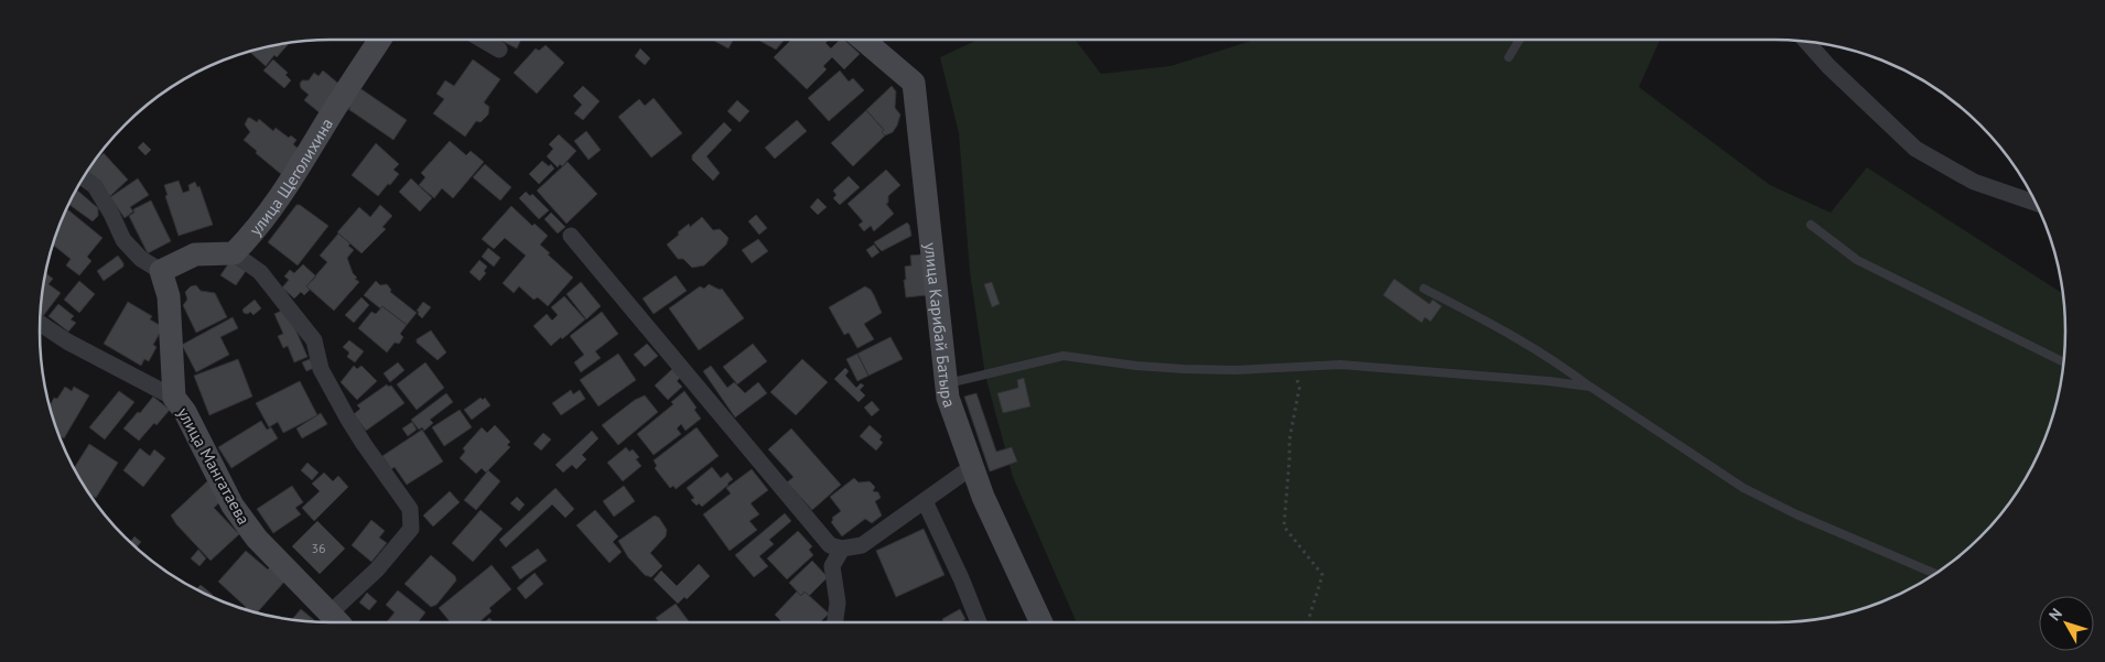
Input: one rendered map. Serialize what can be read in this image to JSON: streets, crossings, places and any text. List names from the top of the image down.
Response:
{
  "streets": {
    "street": ["улица Щеголихина", "улица Карибай Батыра", "улица Мангатаева"]
  },
  "house_numbers": ["36"],
  "north": "top left"
}
